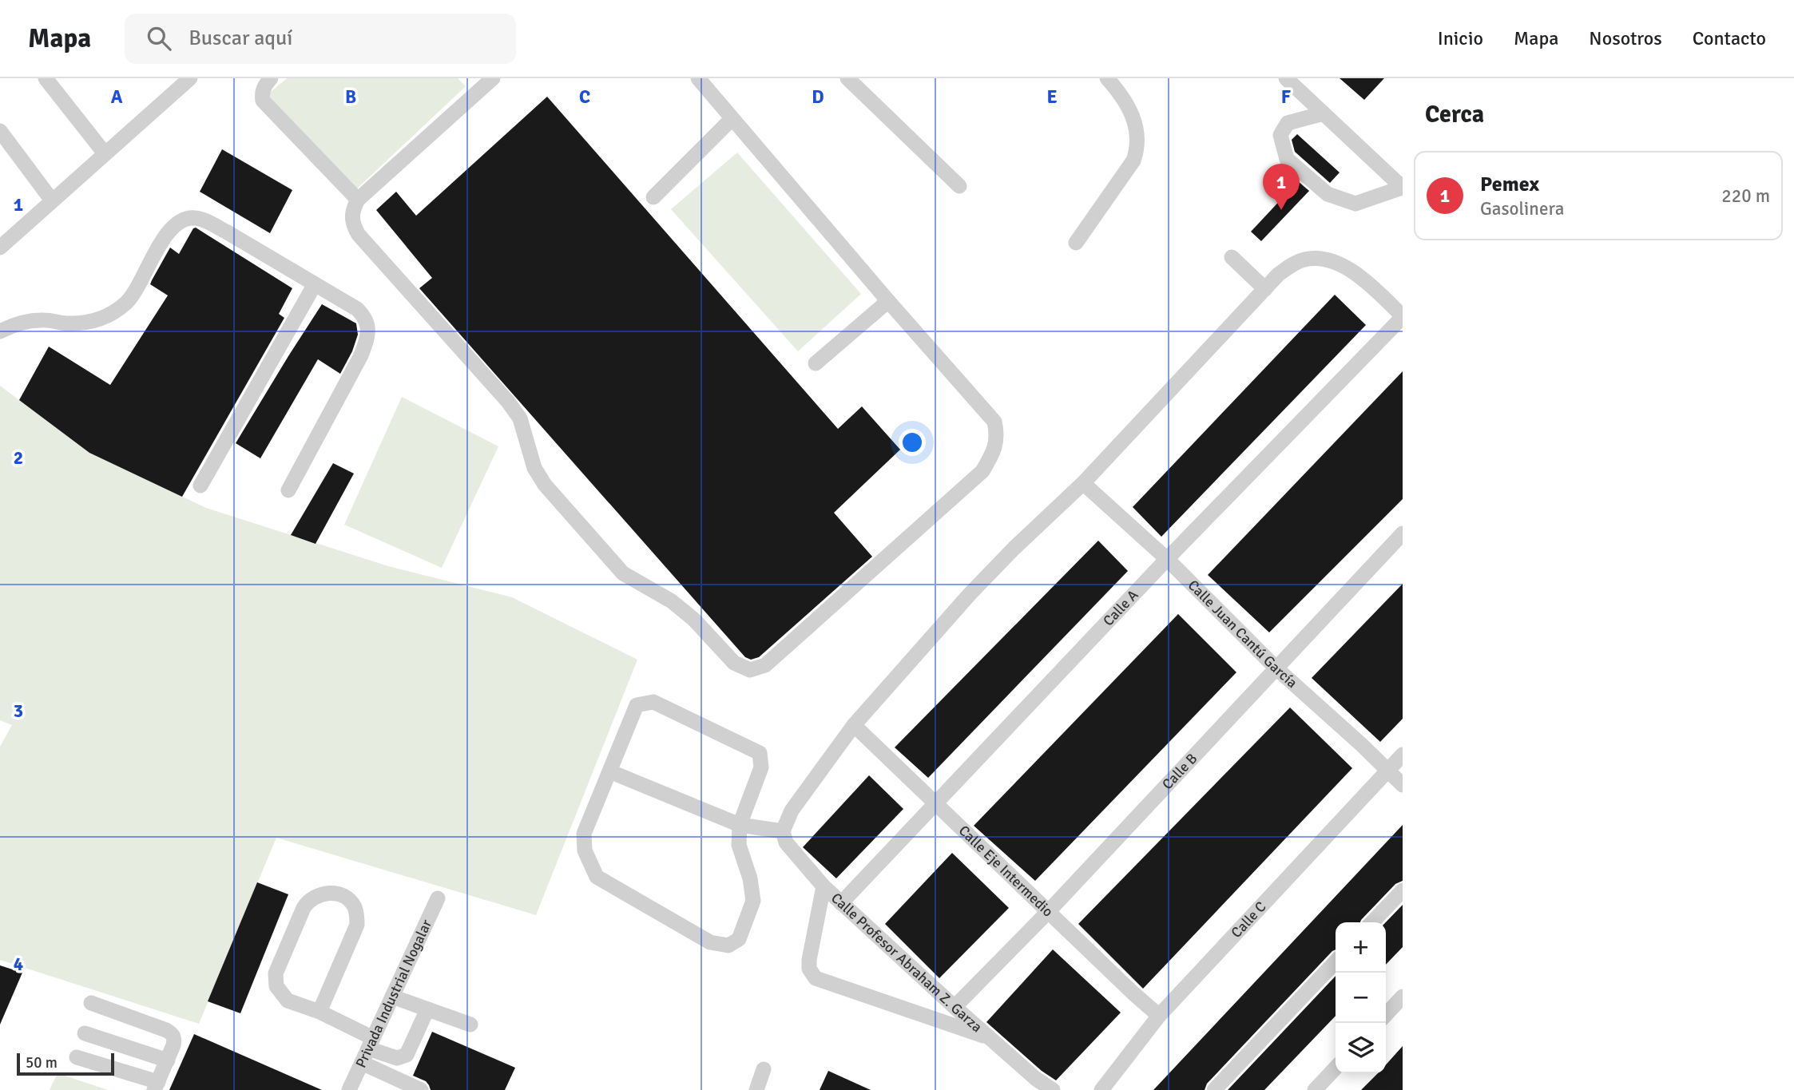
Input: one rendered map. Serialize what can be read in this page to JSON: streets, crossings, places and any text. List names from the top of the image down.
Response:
{
  "streets": {
    "street": [
      "Calle A",
      "Calle Juan Cantú García",
      "Calle B",
      "Calle Eje Intermedio",
      "Calle C",
      "Calle Profesor Abraham Z. Garza",
      "Privada Industrial Nogalar"
    ]
  },
  "crossings": [
    ["Calle A", "Calle Juan Cantú García"],
    ["Calle A", "Calle Eje Intermedio"],
    ["Calle A", "Calle Profesor Abraham Z. Garza"],
    ["Calle Juan Cantú García", "Calle B"],
    ["Calle Juan Cantú García", "Calle C"],
    ["Calle B", "Calle Eje Intermedio"],
    ["Calle B", "Calle Profesor Abraham Z. Garza"],
    ["Calle Eje Intermedio", "Calle C"]
  ],
  "scale_bar": "50 m",
  "page": {
    "header": "Mapa",
    "search": "Buscar aquí",
    "nav": [
      "Inicio",
      "Mapa",
      "Nosotros",
      "Contacto"
    ],
    "heading": "Cerca",
    "list": [
      {
        "mark": "1",
        "name": "Pemex",
        "note": "Gasolinera",
        "value": "220 m"
      }
    ],
    "pins": "1",
    "map_buttons": ["+", "−"],
    "scale": "50 m"
  },
  "grid": {
    "columns": [
      "A",
      "B",
      "C",
      "D",
      "E",
      "F"
    ],
    "rows": [
      "1",
      "2",
      "3",
      "4"
    ]
  }
}
